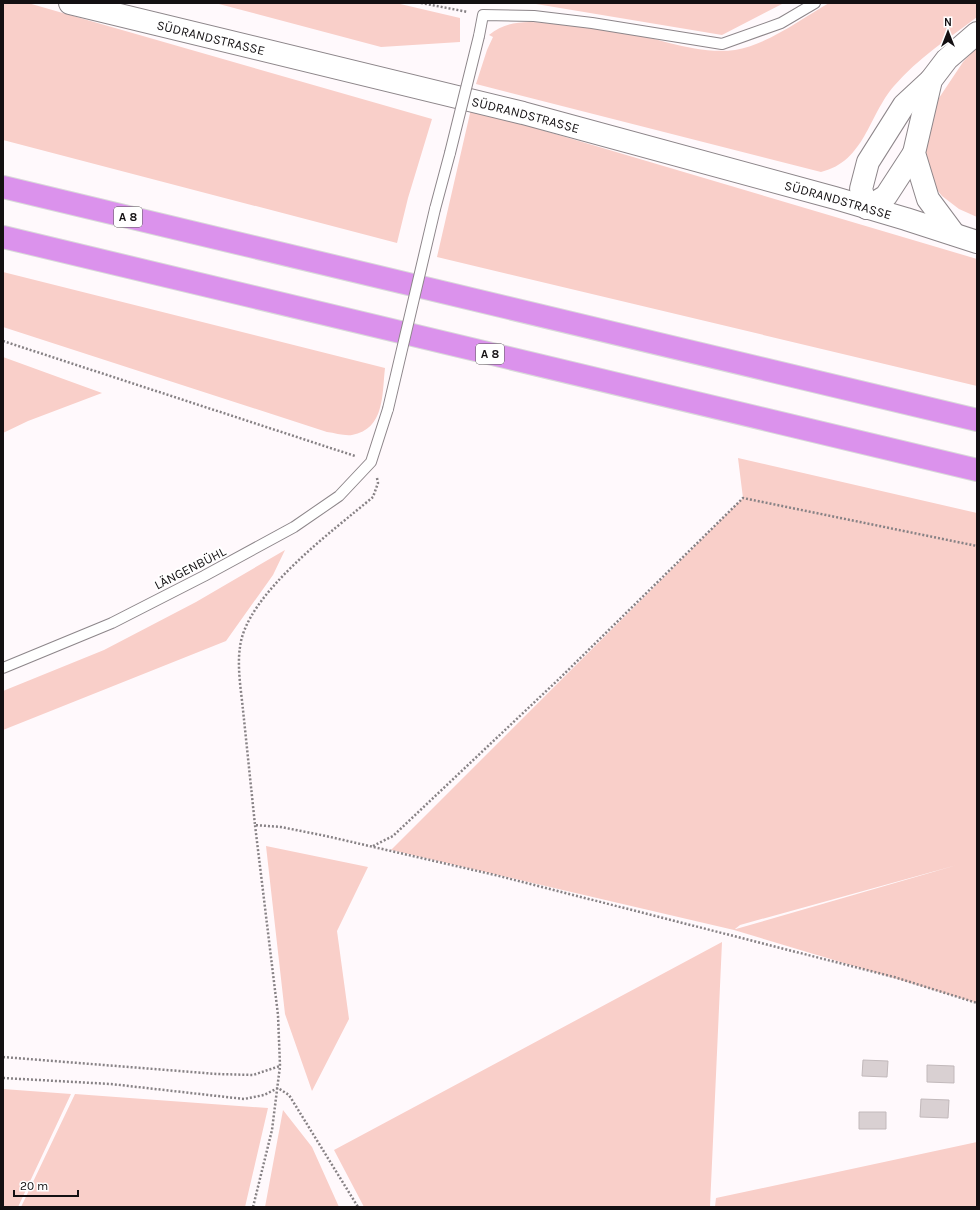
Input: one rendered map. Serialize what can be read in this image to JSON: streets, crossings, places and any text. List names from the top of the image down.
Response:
{
  "streets": {
    "highway": ["A 8"],
    "main road": ["SÜDRANDSTRASSE"],
    "lane": ["LÄNGENBÜHL"]
  },
  "scale_bar": "20 m",
  "north": "top"
}
